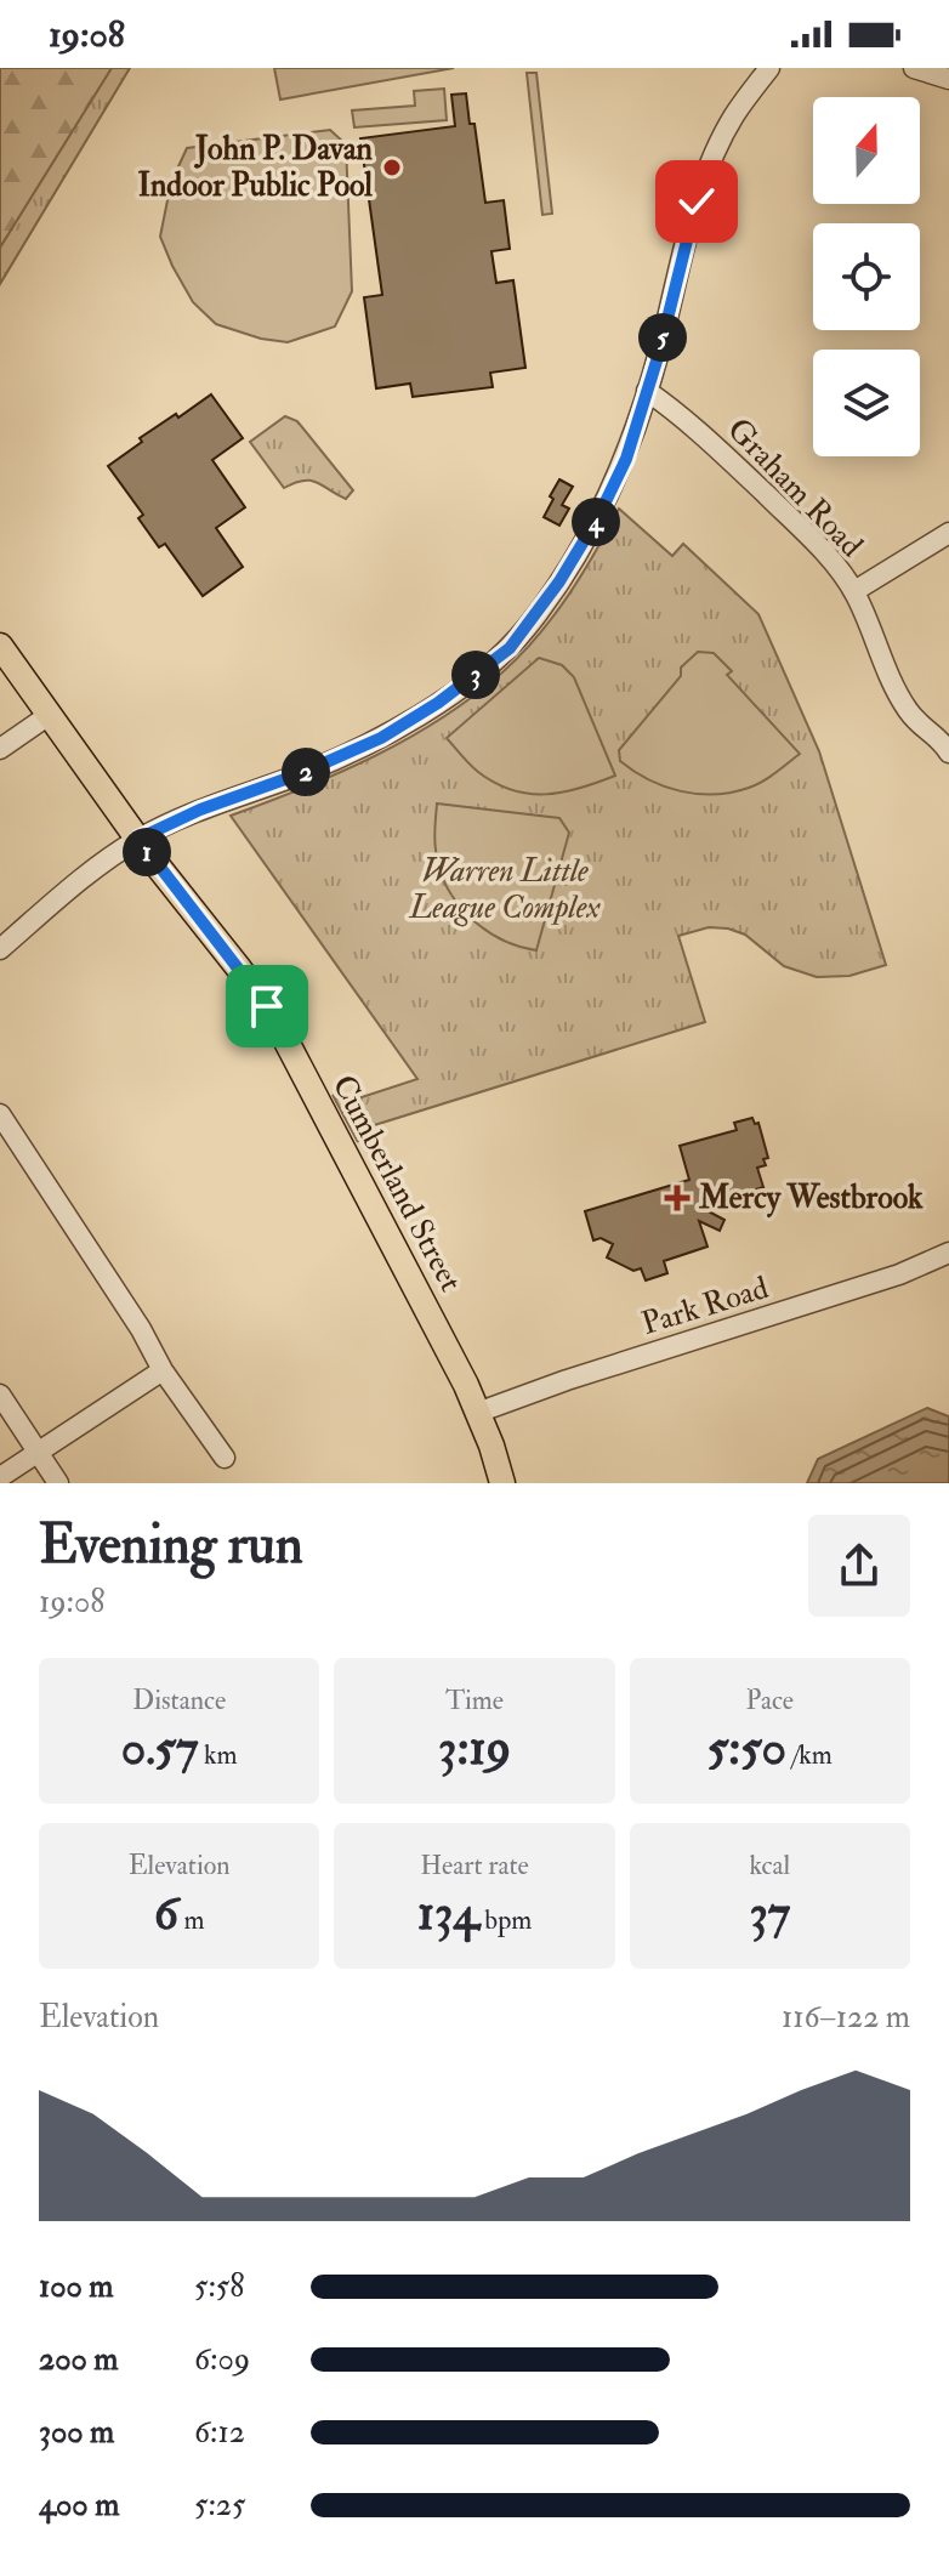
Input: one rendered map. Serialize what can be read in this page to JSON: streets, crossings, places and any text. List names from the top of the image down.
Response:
{
  "streets": {
    "main road": ["Cumberland Street"],
    "street": ["Graham Road", "Park Road"]
  },
  "crossings": [
    ["Cumberland Street", "Park Road"]
  ],
  "parks": ["Warren Little League Complex"],
  "places": {
    "other": ["John P. Davan Indoor Public Pool"],
    "health": ["Mercy Westbrook"]
  },
  "north": "top",
  "page": {
    "status": "19:08",
    "pins": [
      "5",
      "4",
      "3",
      "2",
      "1"
    ],
    "heading": ["Evening run", "19:08"],
    "stats": [
      ["Distance", "0.57 km"],
      ["Time", "3:19"],
      ["Pace", "5:50 /km"],
      ["Elevation", "6 m"],
      ["Heart rate", "134 bpm"],
      ["kcal", "37"]
    ],
    "chart": ["Elevation", "116–122 m"],
    "list": [
      {
        "name": "100 m",
        "note": "5:58"
      },
      {
        "name": "200 m",
        "note": "6:09"
      },
      {
        "name": "300 m",
        "note": "6:12"
      },
      {
        "name": "400 m",
        "note": "5:25"
      }
    ]
  }
}
